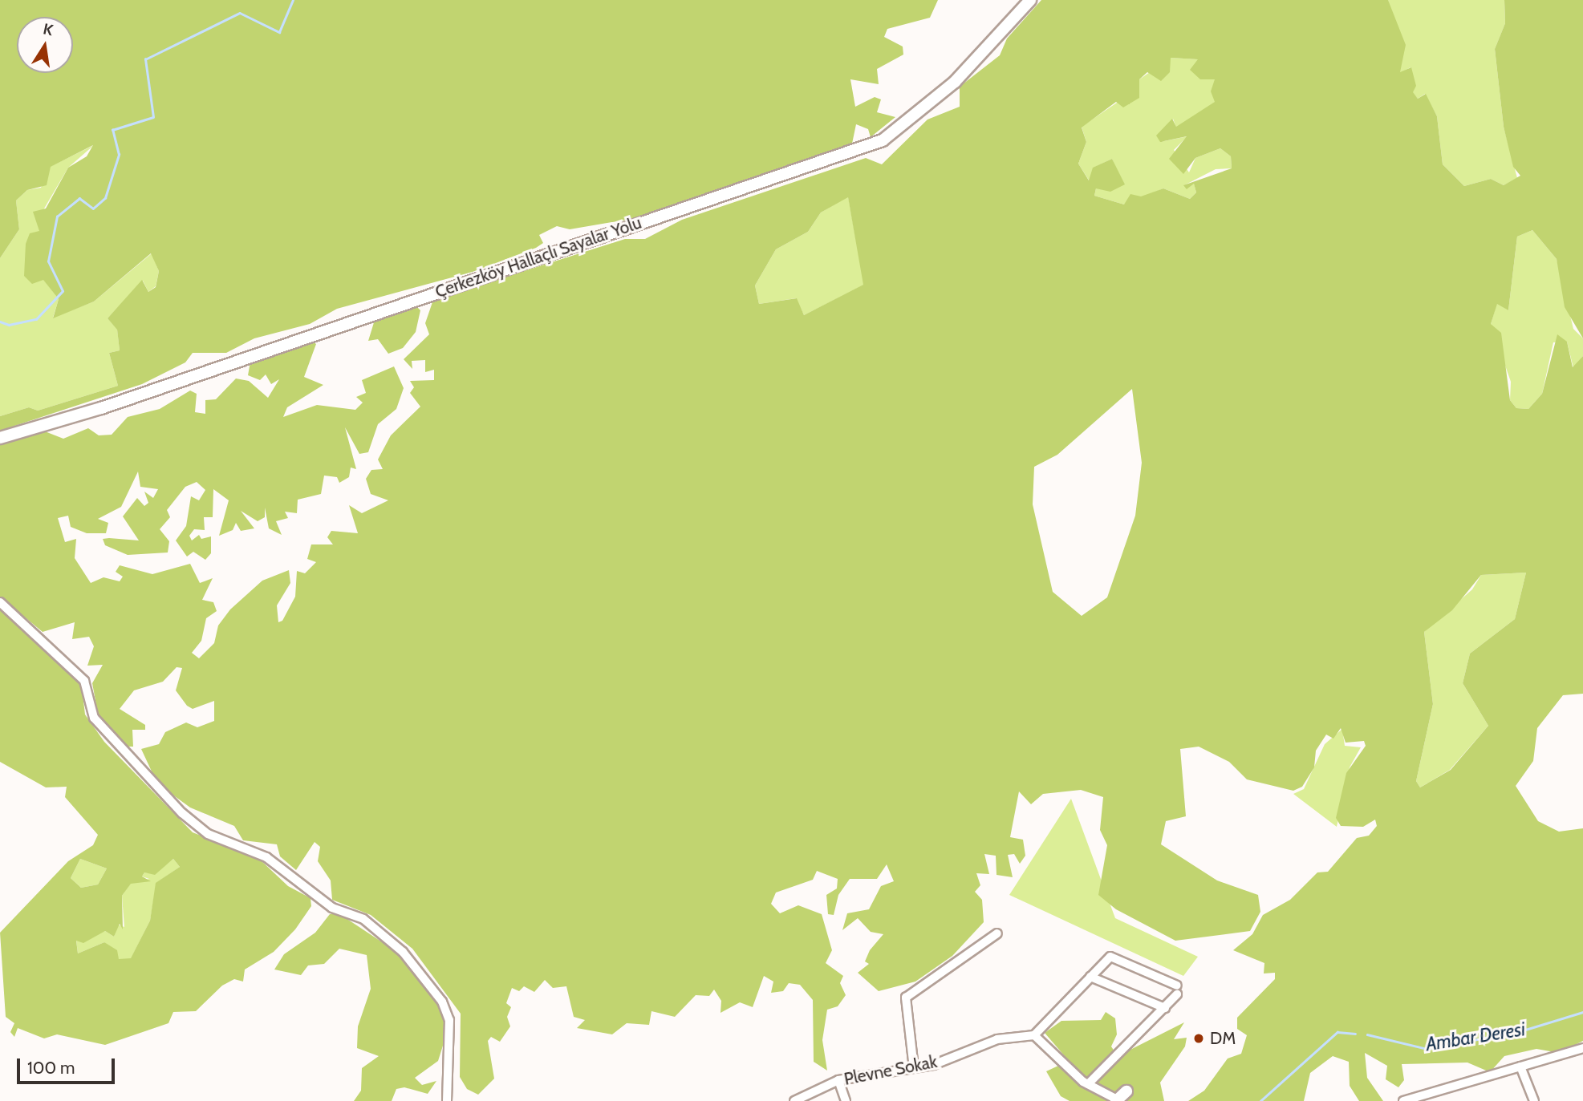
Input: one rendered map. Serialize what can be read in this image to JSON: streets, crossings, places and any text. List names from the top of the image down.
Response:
{
  "streets": {
    "main road": ["Çerkezköy Hallaçlı Sayalar Yolu"],
    "street": ["Plevne Sokak"]
  },
  "water": ["Ambar Deresi"],
  "places": ["DM"],
  "scale_bar": "100 m",
  "north": "top"
}
